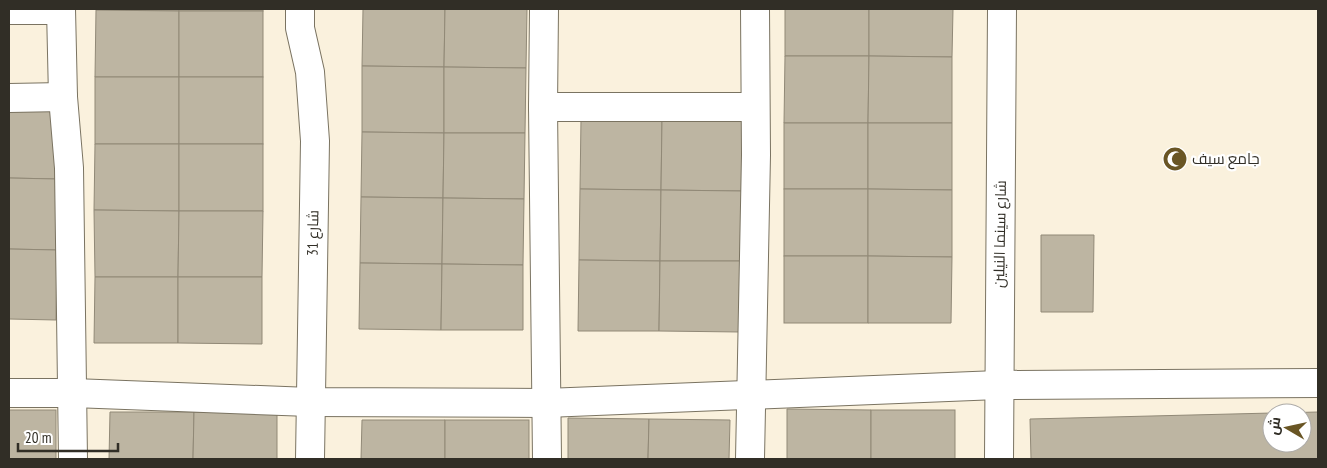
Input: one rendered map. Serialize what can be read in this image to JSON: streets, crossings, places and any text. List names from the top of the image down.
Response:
{
  "streets": {
    "street": ["شارع 31", "شارع سينما النيلين"]
  },
  "places": {
    "mosque": ["جامع سيف"]
  },
  "scale_bar": "20 m",
  "north": "left"
}
